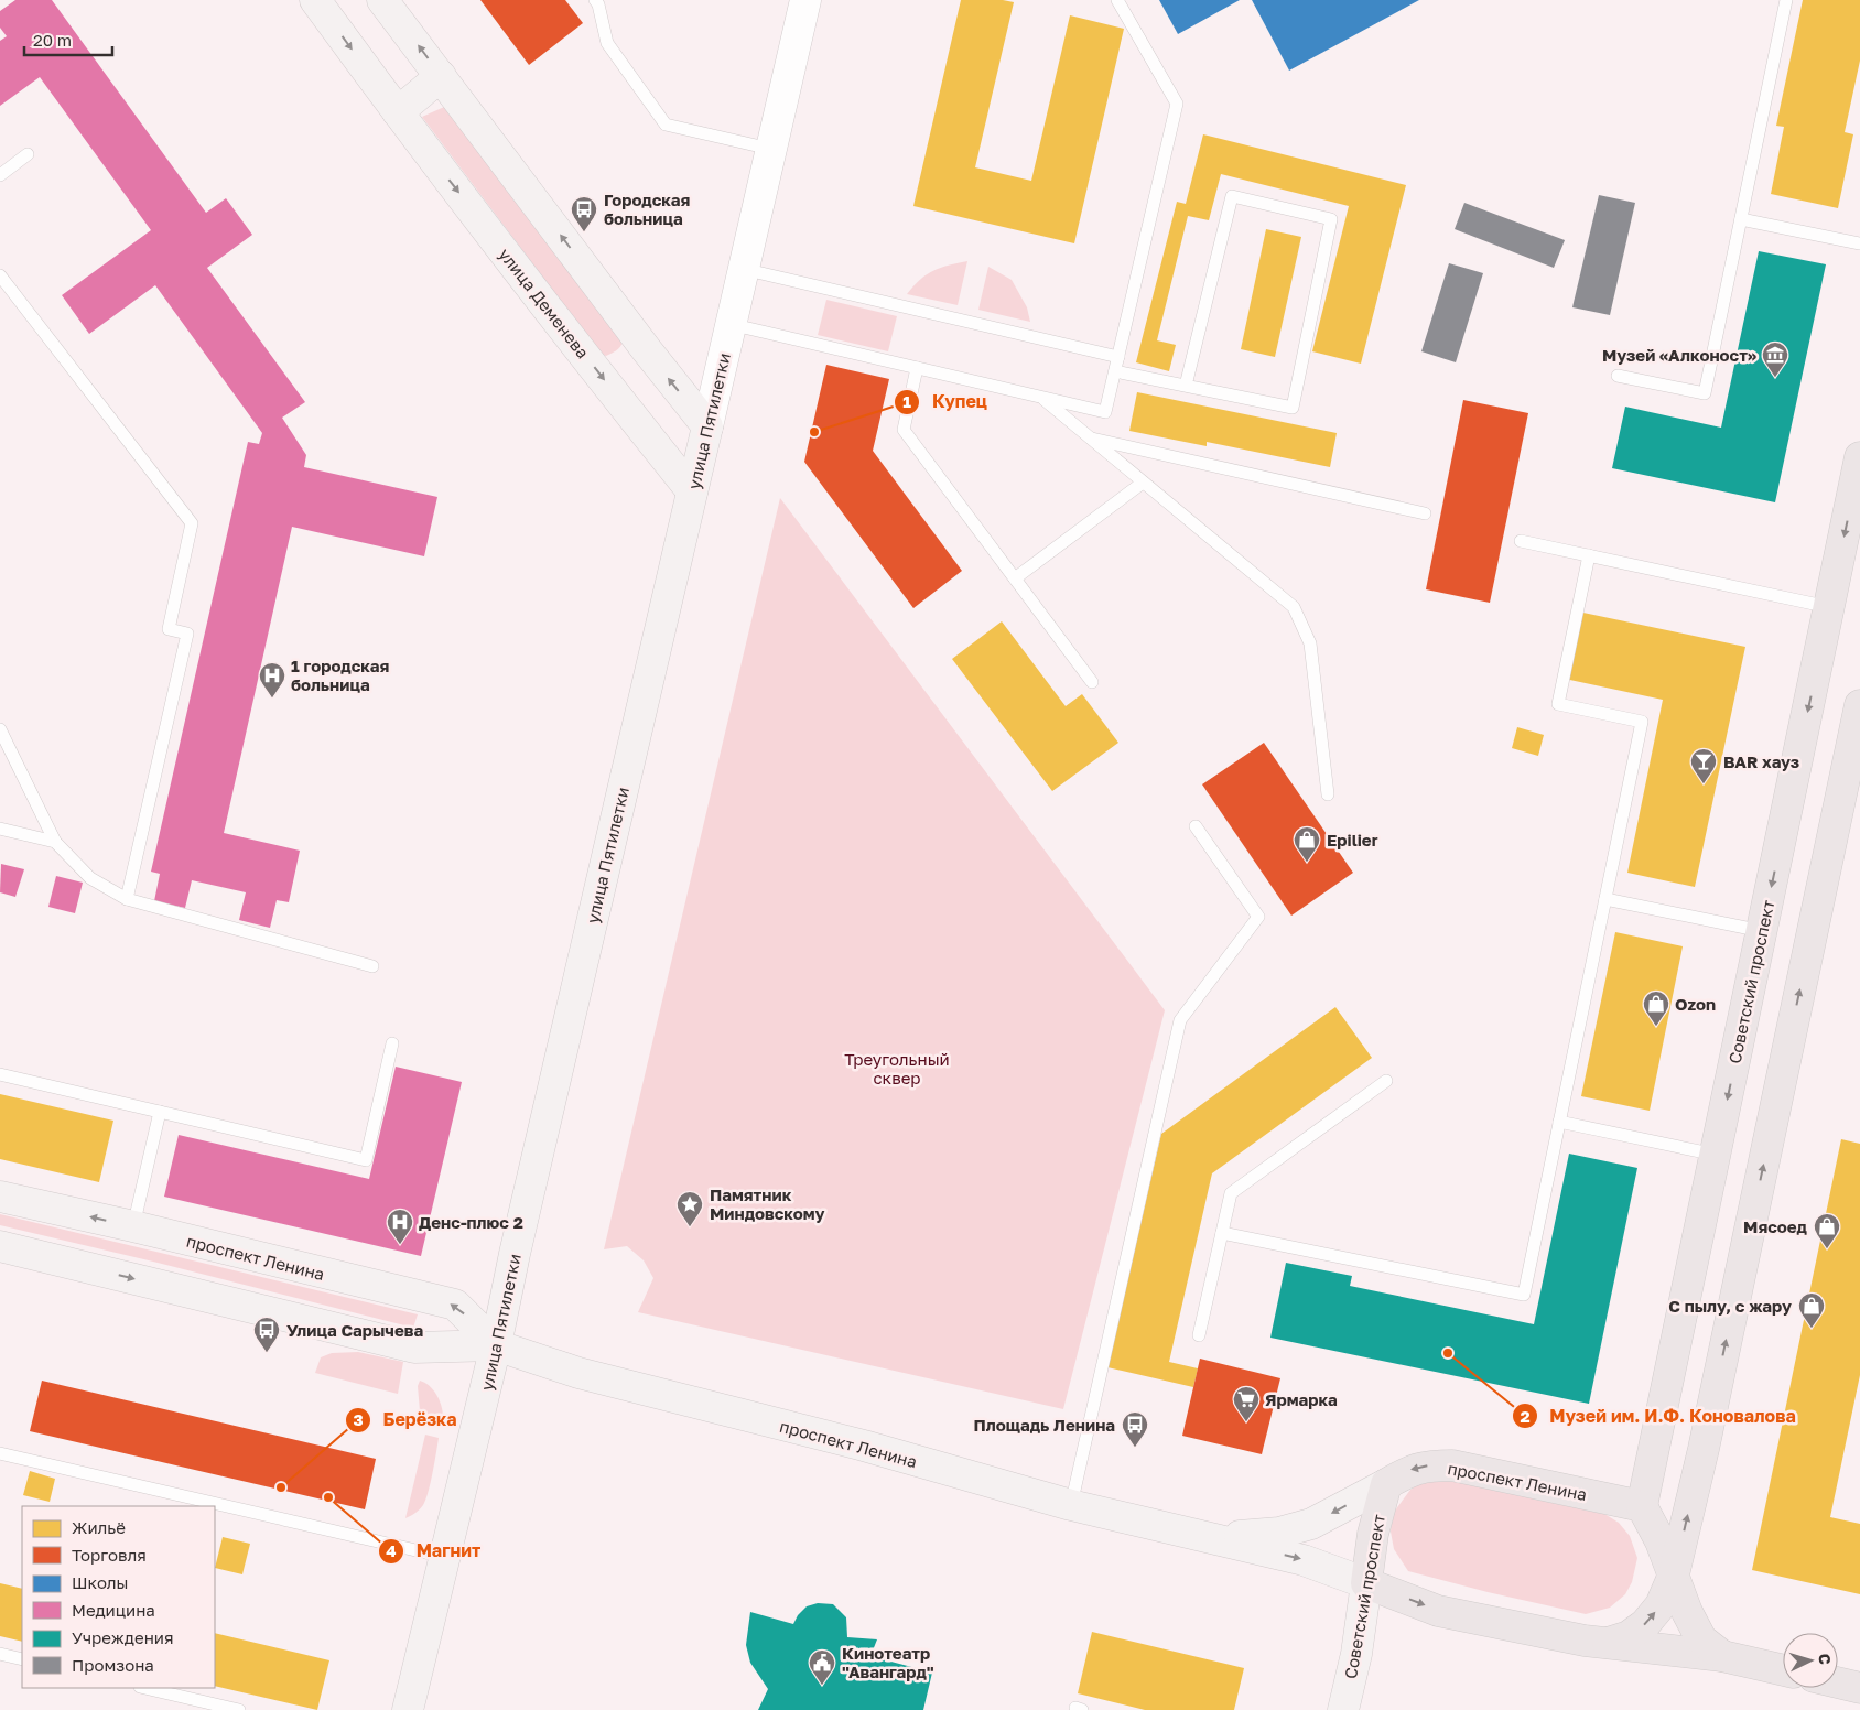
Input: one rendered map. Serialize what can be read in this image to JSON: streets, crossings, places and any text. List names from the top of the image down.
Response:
{
  "streets": {
    "main road": [
      "улица Деменева",
      "улица Пятилетки",
      "Советский проспект",
      "проспект Ленина"
    ]
  },
  "crossings": [
    ["улица Деменева", "улица Пятилетки"],
    ["улица Пятилетки", "проспект Ленина"],
    ["Советский проспект", "проспект Ленина"]
  ],
  "parks": ["Треугольный сквер"],
  "places": {
    "bus stop": ["Городская больница", "Улица Сарычева", "Площадь Ленина"],
    "museum": ["Музей «Алконост»"],
    "other": [
      "Купец",
      "Музей им. И.Ф. Коновалова",
      "Берёзка",
      "Магнит"
    ],
    "hospital": ["1 городская больница", "Денс-плюс 2"],
    "bar": ["BAR хауз"],
    "shop": [
      "Epilier",
      "Ozon",
      "Мясоед",
      "С пылу, с жару"
    ],
    "place": ["Памятник Миндовскому"],
    "supermarket": ["Ярмарка"],
    "public building": ["Кинотеатр \"Авангард\""]
  },
  "legend": [
    "Жильё",
    "Торговля",
    "Школы",
    "Медицина",
    "Учреждения",
    "Промзона"
  ],
  "scale_bar": "20 m",
  "north": "right"
}
